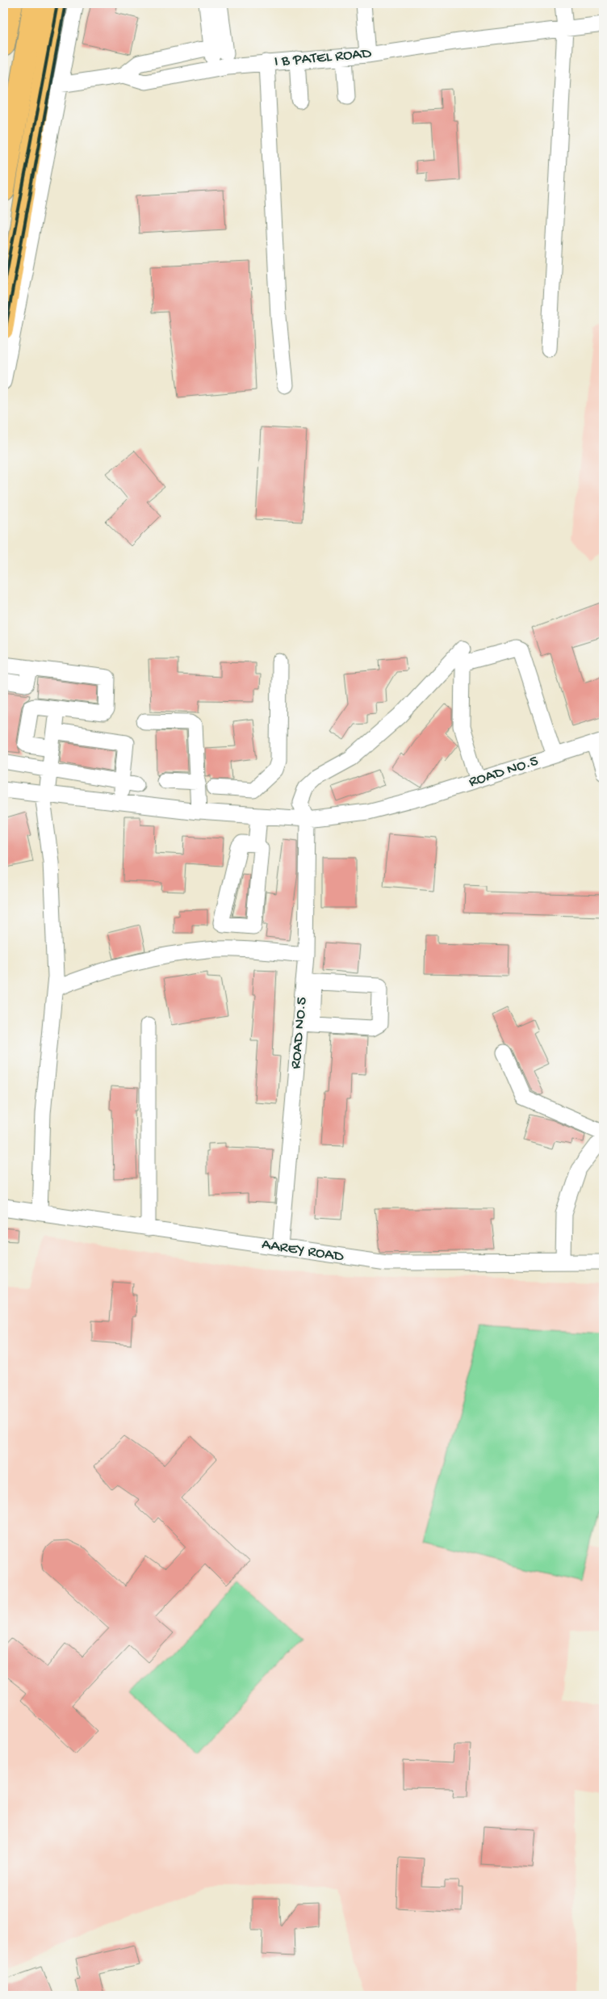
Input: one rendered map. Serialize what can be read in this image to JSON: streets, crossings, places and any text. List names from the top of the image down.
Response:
{
  "streets": {
    "street": ["I B PATEL ROAD", "ROAD NO.5", "AAREY ROAD"]
  },
  "crossings": [
    ["ROAD NO.5", "AAREY ROAD"]
  ]
}
